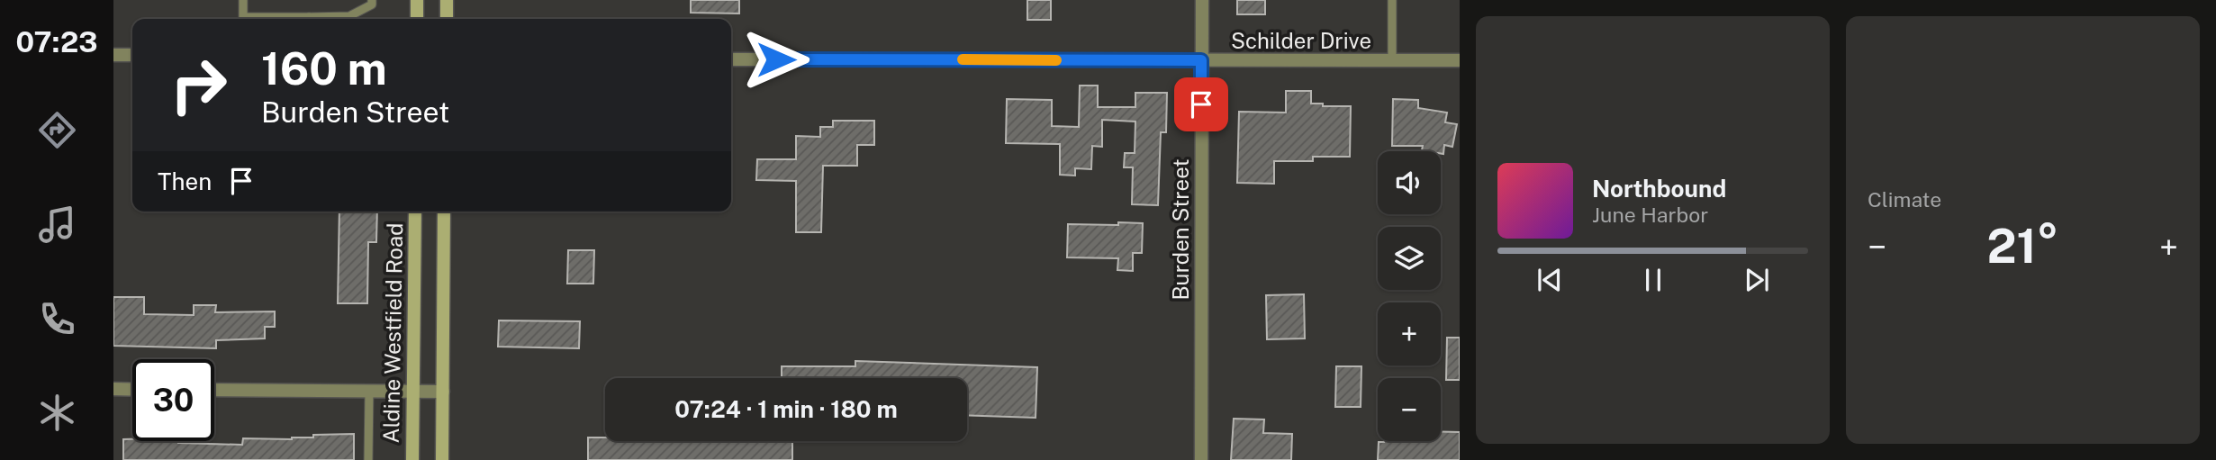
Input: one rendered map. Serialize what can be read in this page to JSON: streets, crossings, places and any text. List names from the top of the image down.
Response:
{
  "streets": {
    "main road": ["Aldine Westfield Road"],
    "street": ["Schilder Drive", "Burden Street"]
  },
  "crossings": [
    ["Schilder Drive", "Burden Street"]
  ],
  "page": {
    "tabs": "07:23",
    "tile": "Climate",
    "turn": ["160 m", "Burden Street"],
    "map_buttons": ["+", "−"],
    "then": "Then",
    "song": ["Northbound", "June Harbor"],
    "heat": ["−", "21°", "+"],
    "limit": "30",
    "trip": "07:24 · 1 min · 180 m"
  }
}
